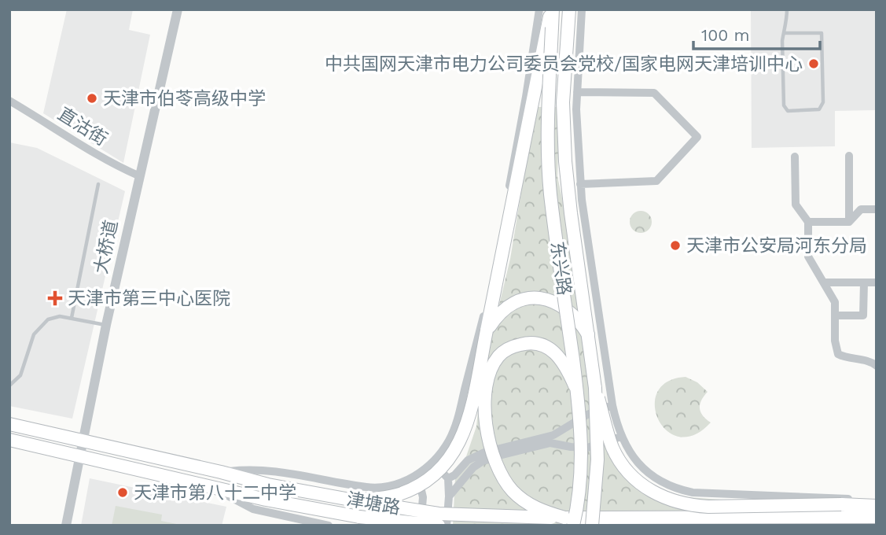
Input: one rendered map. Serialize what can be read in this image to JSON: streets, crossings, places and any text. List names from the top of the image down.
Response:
{
  "streets": {
    "main road": ["东兴路", "津塘路"],
    "street": ["直沽街", "大桥道"]
  },
  "crossings": [
    ["直沽街", "大桥道"],
    ["大桥道", "津塘路"],
    ["东兴路", "津塘路"]
  ],
  "places": {
    "other": [
      "中共国网天津市电力公司委员会党校/国家电网天津培训中心",
      "天津市伯苓高级中学",
      "天津市公安局河东分局",
      "天津市第八十二中学"
    ],
    "health": ["天津市第三中心医院"]
  },
  "scale_bar": "100 m"
}
